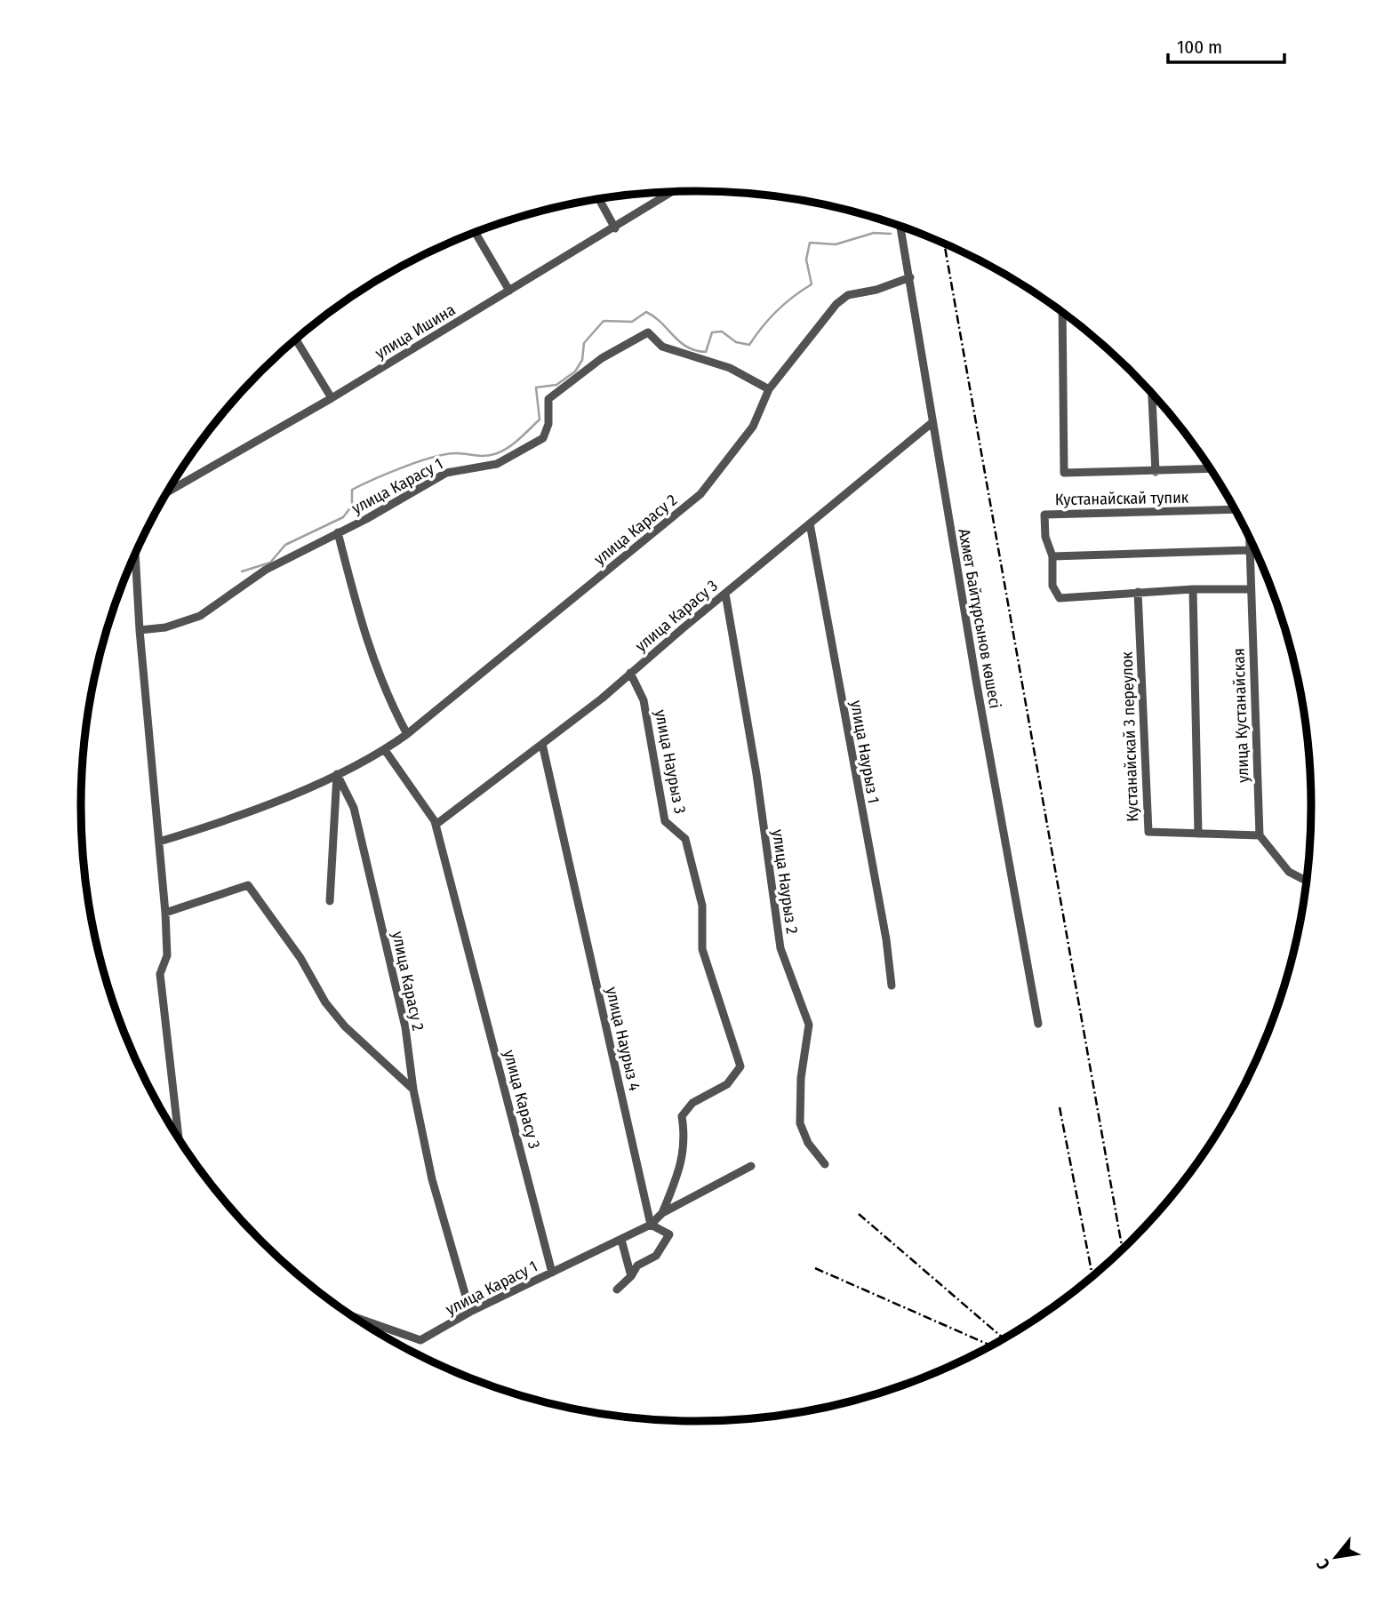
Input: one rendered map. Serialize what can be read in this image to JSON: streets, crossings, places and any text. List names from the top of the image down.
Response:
{
  "streets": {
    "street": [
      "улица Ишина",
      "улица Карасу 1",
      "Кустанайскай тупик",
      "улица Карасу 2",
      "улица Карасу 3",
      "Ахмет Байтұрсынов көшесі",
      "улица Кустанайская",
      "Кустанайскай 3 переулок",
      "улица Наурыз 1",
      "улица Наурыз 3",
      "улица Наурыз 2",
      "улица Наурыз 4"
    ]
  },
  "crossings": [
    ["улица Карасу 1", "улица Карасу 2"],
    ["улица Карасу 1", "улица Карасу 3"],
    ["улица Карасу 1", "улица Наурыз 4"],
    ["Кустанайскай тупик", "улица Кустанайская"],
    ["Кустанайскай тупик", "Кустанайскай 3 переулок"],
    ["улица Карасу 2", "улица Карасу 3"],
    ["улица Карасу 2", "Ахмет Байтұрсынов көшесі"],
    ["улица Карасу 3", "Ахмет Байтұрсынов көшесі"],
    ["улица Карасу 3", "улица Наурыз 1"],
    ["улица Карасу 3", "улица Наурыз 3"],
    ["улица Карасу 3", "улица Наурыз 2"],
    ["улица Карасу 3", "улица Наурыз 4"],
    ["улица Кустанайская", "Кустанайскай 3 переулок"]
  ],
  "scale_bar": "100 m",
  "north": "bottom left"
}
